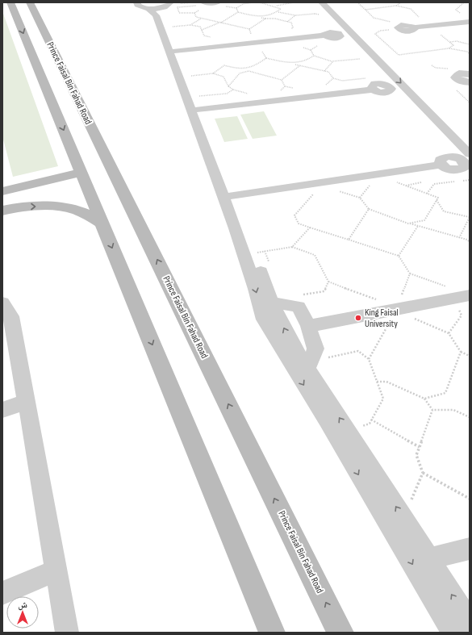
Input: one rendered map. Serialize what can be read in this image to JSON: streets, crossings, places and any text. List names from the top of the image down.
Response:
{
  "streets": {
    "main road": ["Prince Faisal Bin Fahad Road"]
  },
  "places": ["King Faisal University"],
  "north": "top"
}
